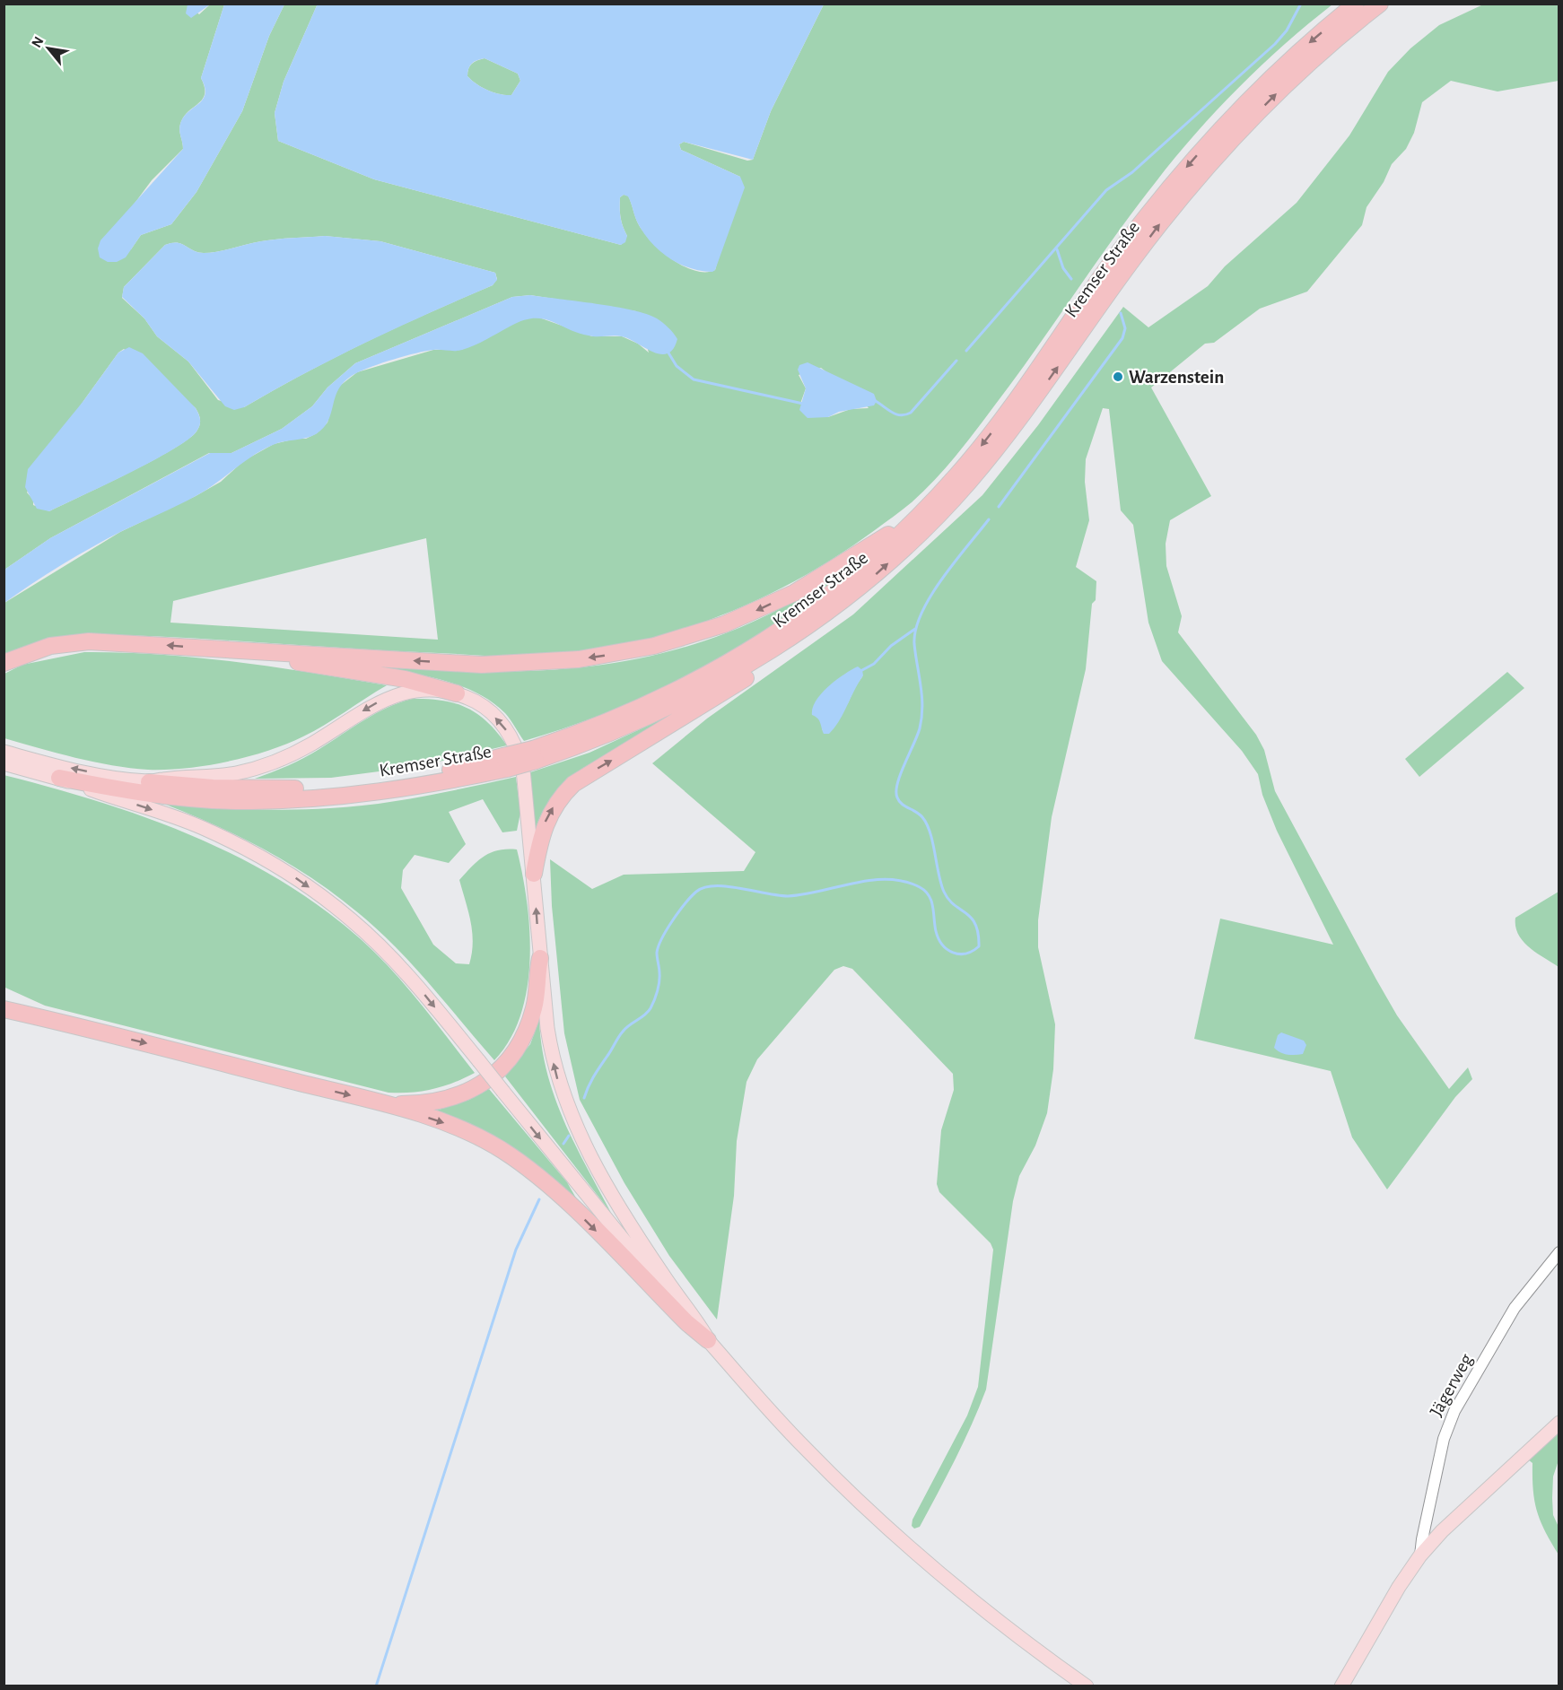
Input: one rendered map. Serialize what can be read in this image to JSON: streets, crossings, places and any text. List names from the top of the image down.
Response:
{
  "streets": {
    "highway": ["Kremser Straße"],
    "street": ["Jägerweg"]
  },
  "places": ["Warzenstein"],
  "north": "top left"
}
